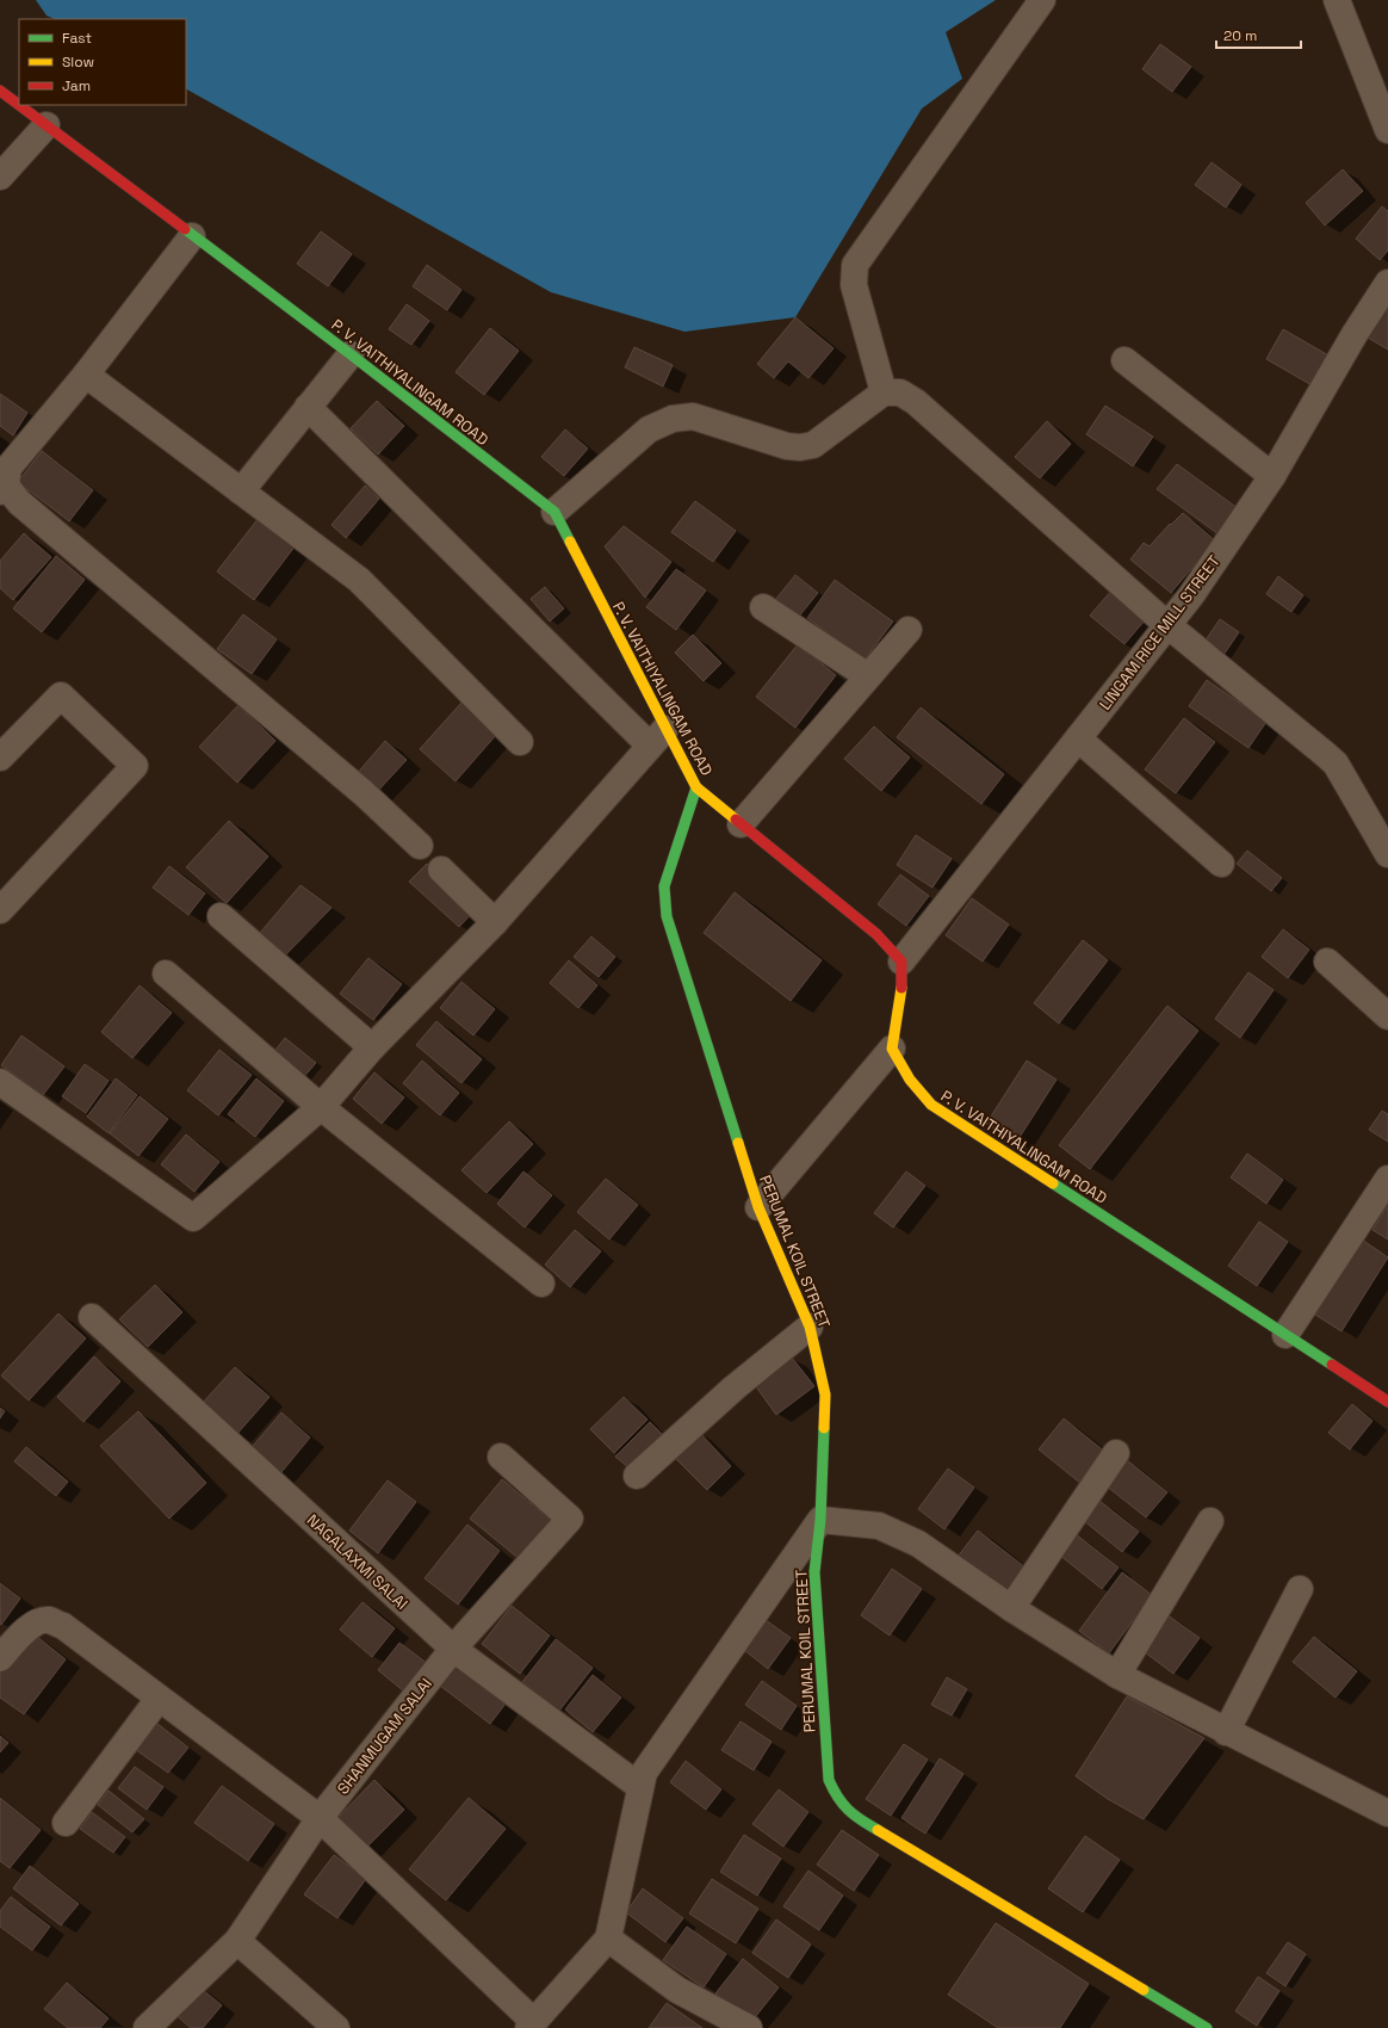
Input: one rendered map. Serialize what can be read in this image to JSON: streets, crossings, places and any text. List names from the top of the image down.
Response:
{
  "streets": {
    "street": [
      "P. V. VAITHIYALINGAM ROAD",
      "LINGAM RICE MILL STREET",
      "PERUMAL KOIL STREET",
      "NAGALAXMI SALAI",
      "SHANMUGAM SALAI"
    ]
  },
  "crossings": [
    ["P. V. VAITHIYALINGAM ROAD", "LINGAM RICE MILL STREET"],
    ["P. V. VAITHIYALINGAM ROAD", "PERUMAL KOIL STREET"],
    ["NAGALAXMI SALAI", "SHANMUGAM SALAI"]
  ],
  "legend": ["Fast", "Slow", "Jam"],
  "scale_bar": "20 m"
}
